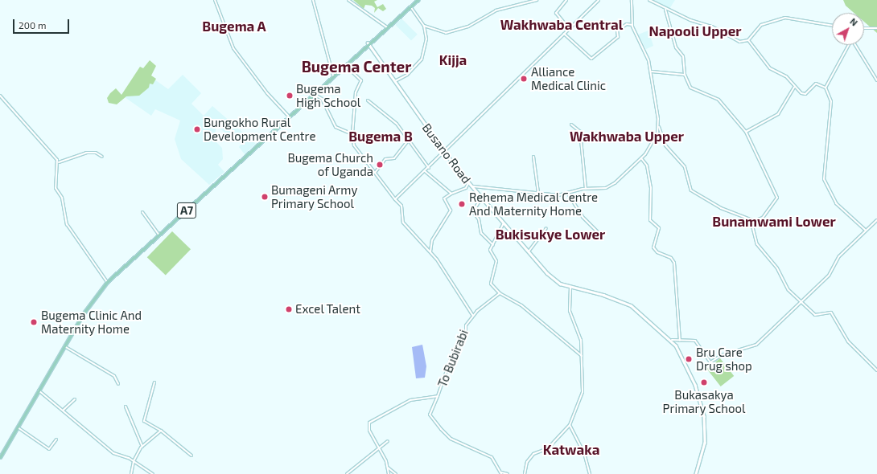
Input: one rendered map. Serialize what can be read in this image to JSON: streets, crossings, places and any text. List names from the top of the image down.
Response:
{
  "streets": {
    "main road": ["A7"],
    "street": ["Busano Road", "To Bubirabi"]
  },
  "crossings": [
    ["Busano Road", "A7"]
  ],
  "districts": [
    "Wakhwaba Central",
    "Bugema A",
    "Napooli Upper",
    "Kijja",
    "Bugema Center",
    "Bugema B",
    "Wakhwaba Upper",
    "Bunamwami Lower",
    "Bukisukye Lower",
    "Katwaka"
  ],
  "places": [
    "Alliance Medical Clinic",
    "Bugema High School",
    "Bungokho Rural Development Centre",
    "Bugema Church of Uganda",
    "Bumageni Army Primary School",
    "Rehema Medical Centre And Maternity Home",
    "Excel Talent",
    "Bugema Clinic And Maternity Home",
    "Bru Care Drug shop",
    "Bukasakya Primary School"
  ],
  "scale_bar": "200 m",
  "north": "top right"
}
